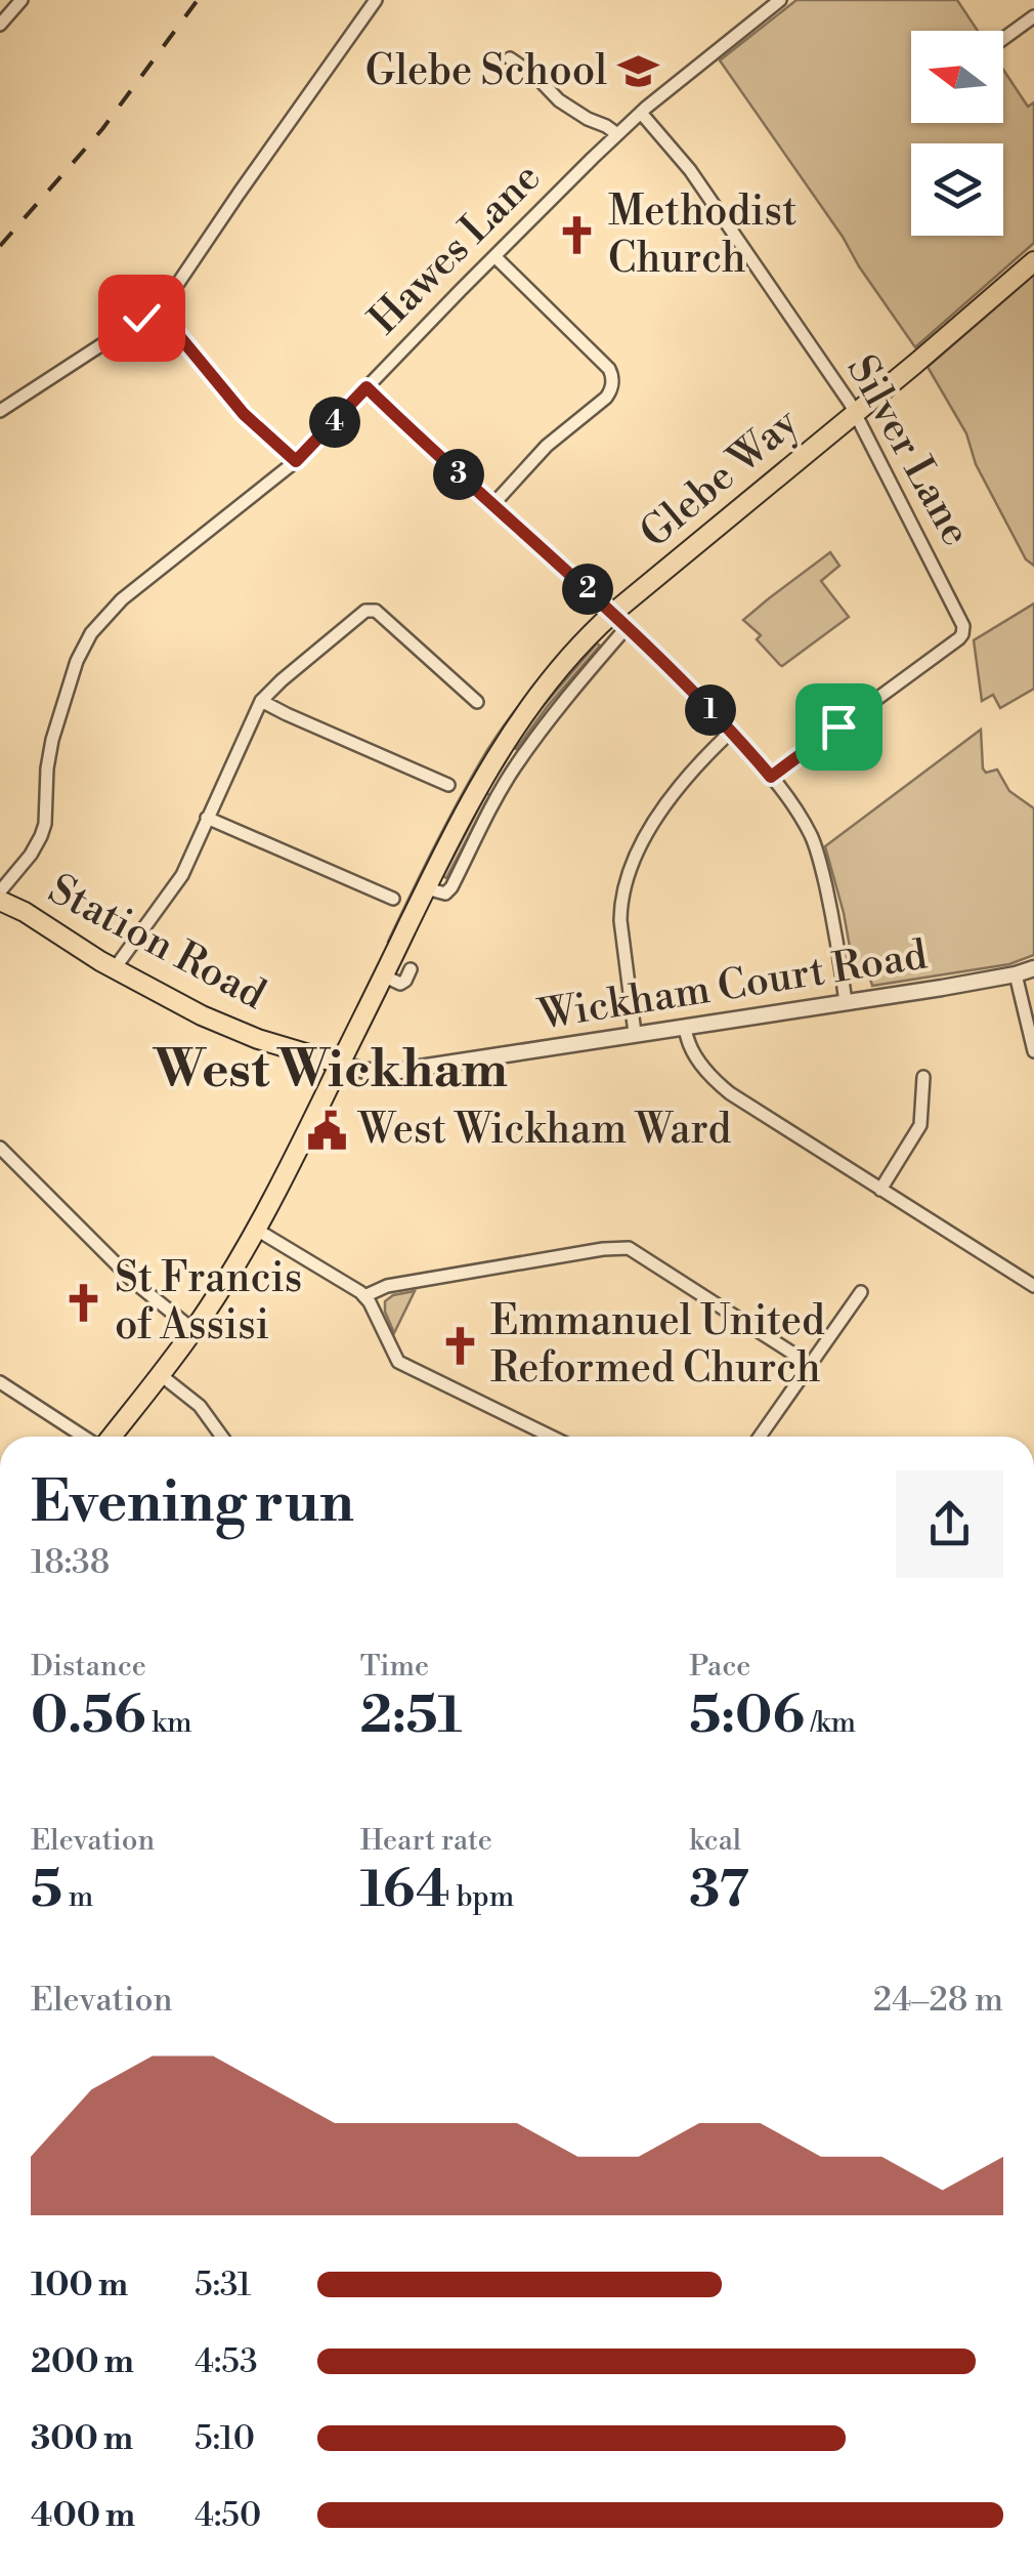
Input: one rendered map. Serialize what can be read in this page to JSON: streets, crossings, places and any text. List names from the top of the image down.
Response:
{
  "streets": {
    "main road": ["Glebe Way", "Station Road"],
    "street": ["Hawes Lane", "Silver Lane", "Wickham Court Road"]
  },
  "crossings": [
    ["Hawes Lane", "Silver Lane"],
    ["Silver Lane", "Glebe Way"],
    ["Glebe Way", "Station Road"],
    ["Glebe Way", "Wickham Court Road"],
    ["Station Road", "Wickham Court Road"]
  ],
  "districts": ["West Wickham"],
  "places": {
    "school or university": ["Glebe School"],
    "church": ["Methodist Church", "St Francis of Assisi", "Emmanuel United Reformed Church"],
    "public building": ["West Wickham Ward"]
  },
  "north": "left",
  "page": {
    "pins": [
      "4",
      "3",
      "2",
      "1"
    ],
    "heading": ["Evening run", "18:38"],
    "stats": [
      ["Distance", "0.56 km"],
      ["Time", "2:51"],
      ["Pace", "5:06 /km"],
      ["Elevation", "5 m"],
      ["Heart rate", "164 bpm"],
      ["kcal", "37"]
    ],
    "chart": ["Elevation", "24–28 m"],
    "list": [
      {
        "name": "100 m",
        "note": "5:31"
      },
      {
        "name": "200 m",
        "note": "4:53"
      },
      {
        "name": "300 m",
        "note": "5:10"
      },
      {
        "name": "400 m",
        "note": "4:50"
      }
    ]
  }
}
